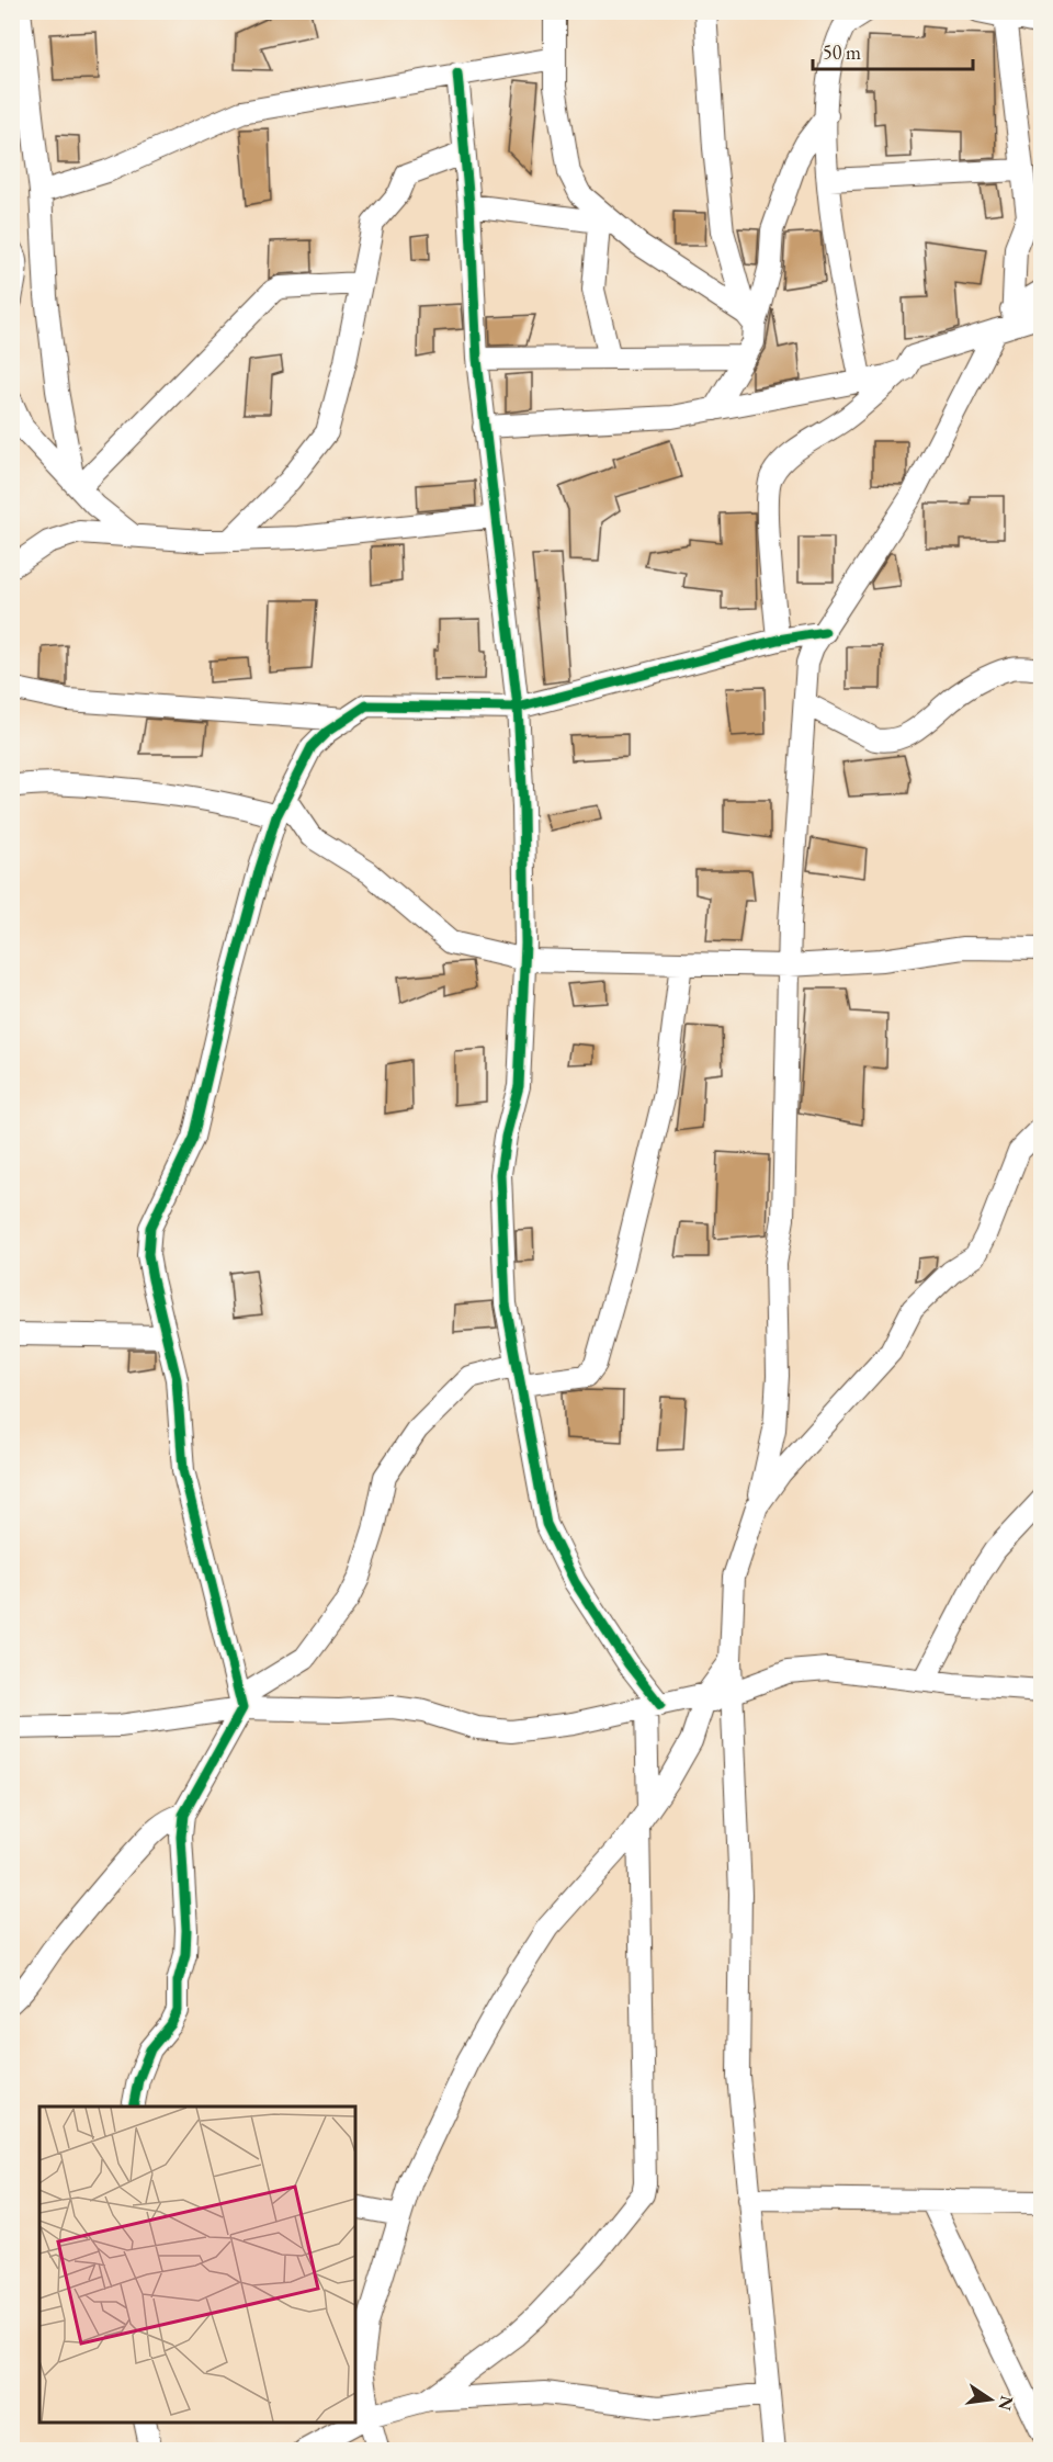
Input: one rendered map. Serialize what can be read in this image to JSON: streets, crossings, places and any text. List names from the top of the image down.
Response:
{
  "scale_bar": "50 m",
  "north": "right"
}
